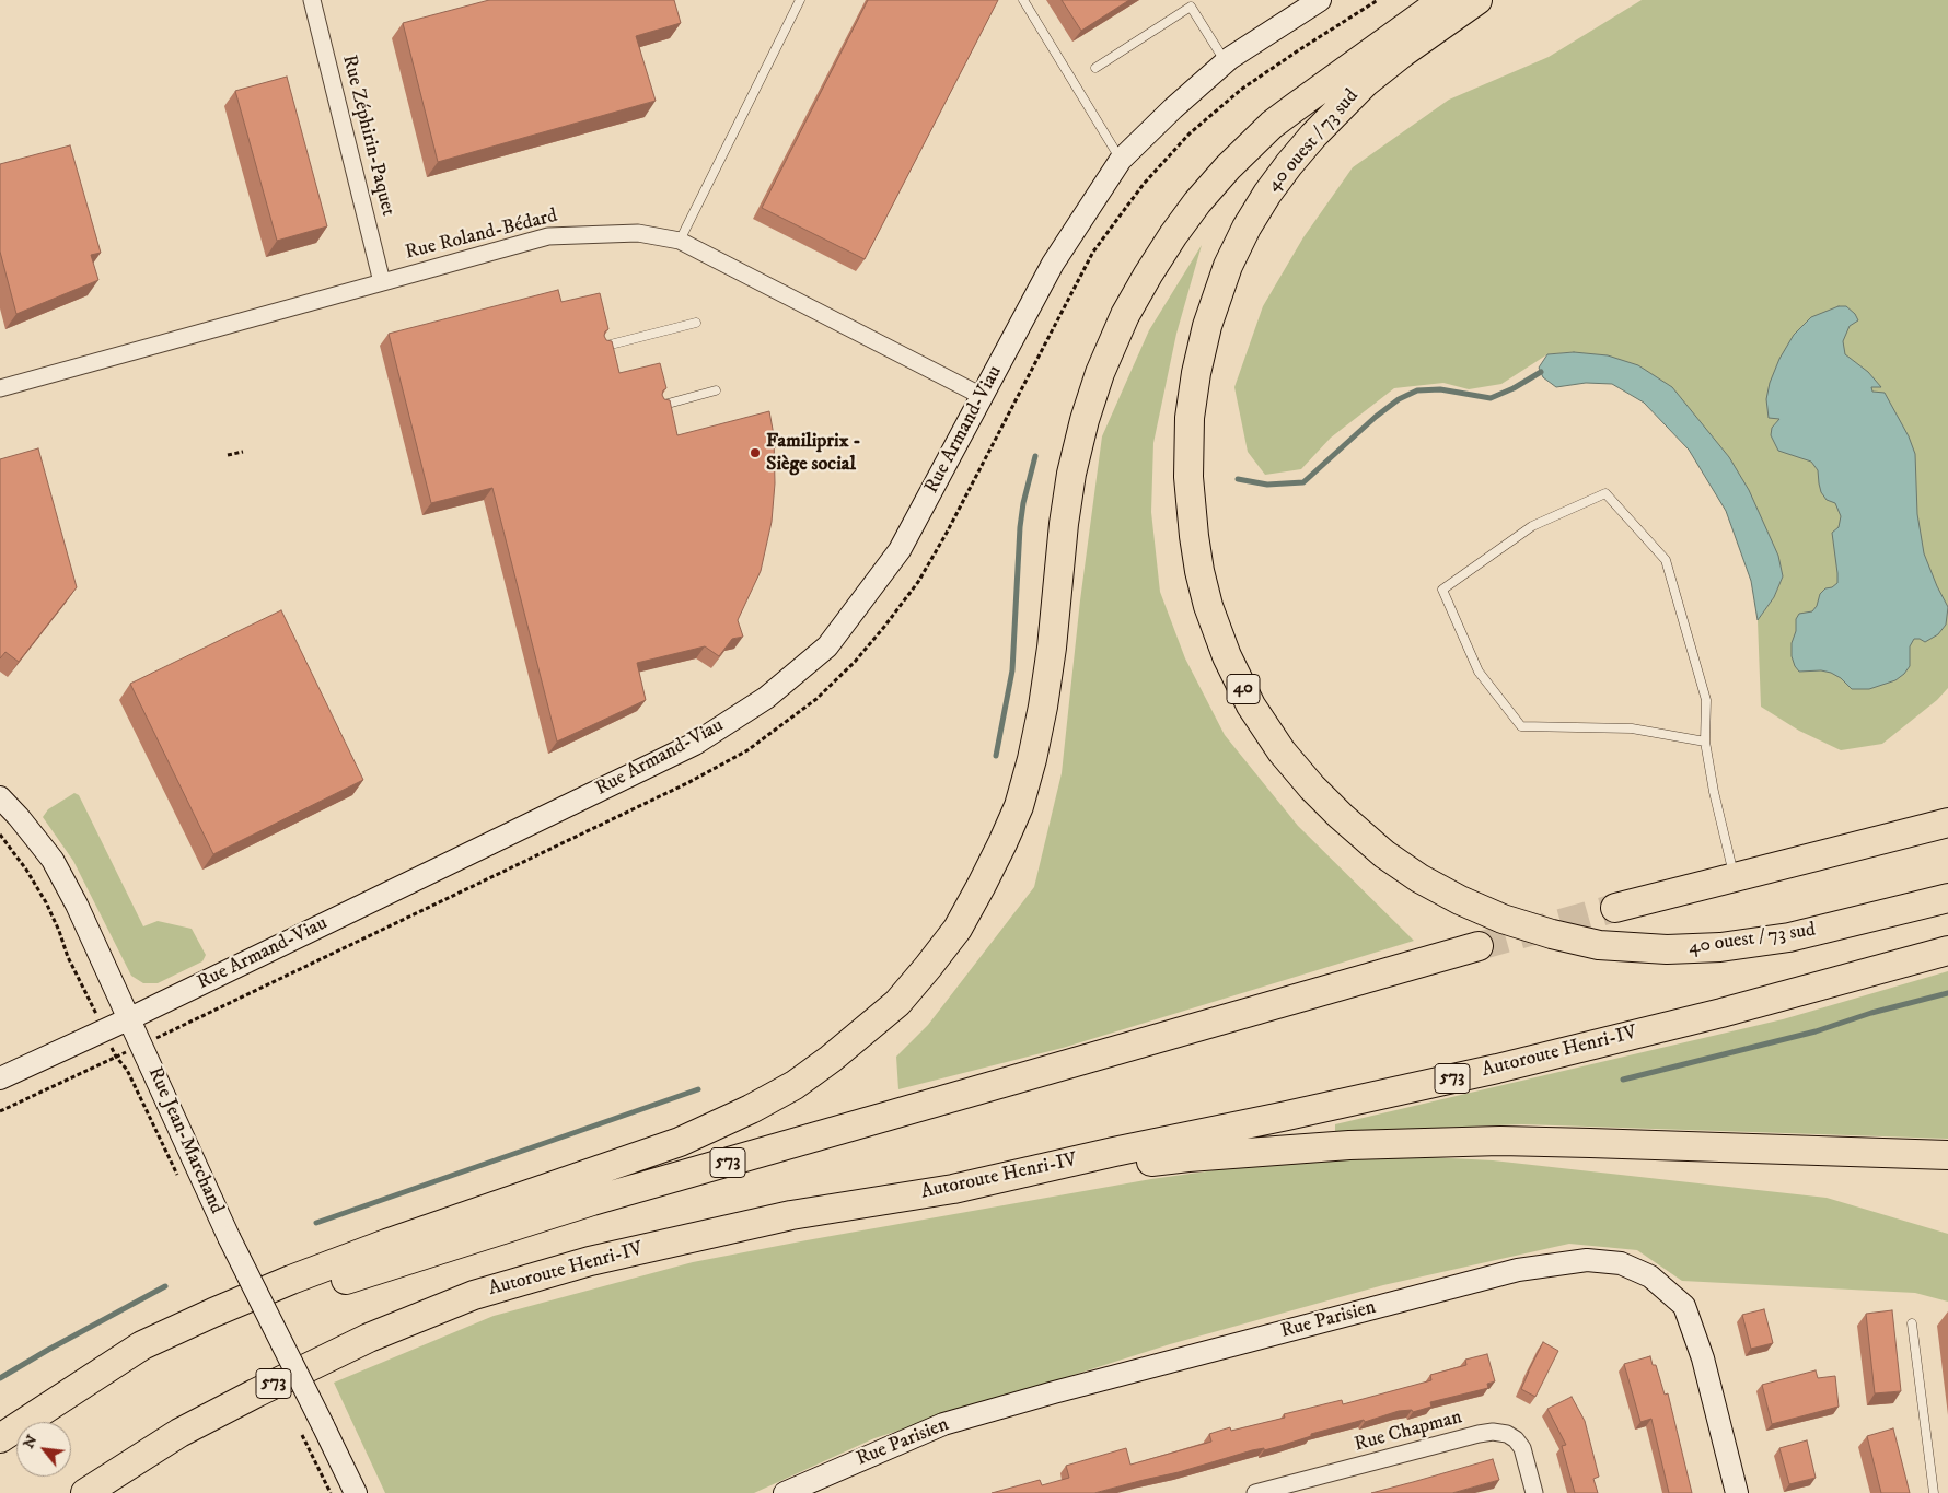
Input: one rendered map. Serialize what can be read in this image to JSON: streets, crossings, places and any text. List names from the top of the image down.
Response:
{
  "streets": {
    "highway": [
      "40 ouest / 73 sud",
      "40",
      "Autoroute Henri-IV",
      "573"
    ],
    "street": [
      "Rue Zéphirin-Paquet",
      "Rue Roland-Bédard",
      "Rue Armand-Viau",
      "Rue Jean-Marchand",
      "Rue Parisien",
      "Rue Chapman"
    ]
  },
  "crossings": [
    ["Rue Zéphirin-Paquet", "Rue Roland-Bédard"],
    ["Rue Roland-Bédard", "Rue Armand-Viau"],
    ["Rue Armand-Viau", "Rue Jean-Marchand"]
  ],
  "places": ["Familiprix - Siège social"],
  "north": "top left"
}
